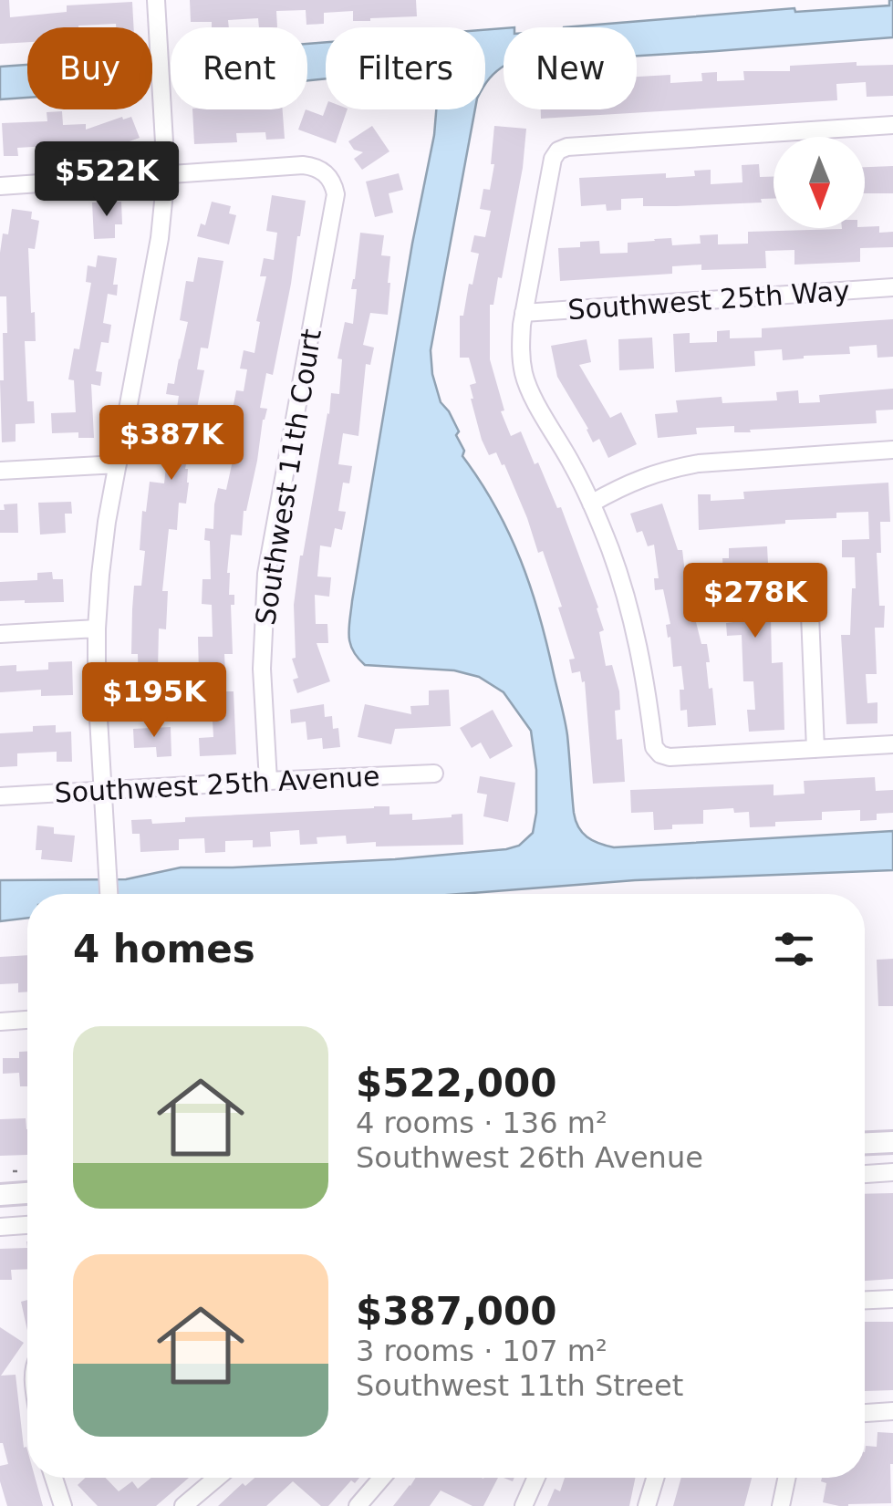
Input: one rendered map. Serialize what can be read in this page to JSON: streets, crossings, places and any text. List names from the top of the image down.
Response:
{
  "streets": {
    "street": ["Southwest 25th Way", "Southwest 11th Court", "Southwest 25th Avenue"]
  },
  "crossings": [
    ["Southwest 11th Court", "Southwest 25th Avenue"]
  ],
  "north": "bottom",
  "page": {
    "chip": [
      "Buy",
      "Rent",
      "Filters",
      "New"
    ],
    "price": [
      "$522K",
      "$387K",
      "$278K",
      "$195K"
    ],
    "heading": "4 homes",
    "list": [
      {
        "name": "$522,000",
        "note": "4 rooms · 136 m² · Southwest 26th Avenue"
      },
      {
        "name": "$387,000",
        "note": "3 rooms · 107 m² · Southwest 11th Street"
      }
    ]
  }
}
